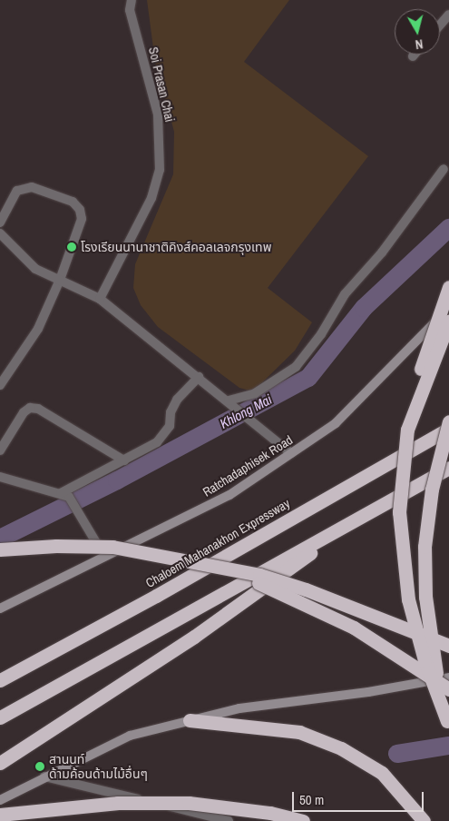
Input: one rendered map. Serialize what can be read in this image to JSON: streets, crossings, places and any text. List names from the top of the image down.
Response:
{
  "streets": {
    "highway": ["Chaloem Mahanakhon Expressway"],
    "main road": ["Ratchadaphisek Road"],
    "street": ["Soi Prasan Chai"]
  },
  "water": ["Khlong Mai"],
  "places": ["โรงเรียนนานาชาติคิงส์คอลเลจกรุงเทพ", "สานนท์ ด้ามค้อนด้ามไม้อื่นๆ"],
  "scale_bar": "50 m",
  "north": "bottom"
}
